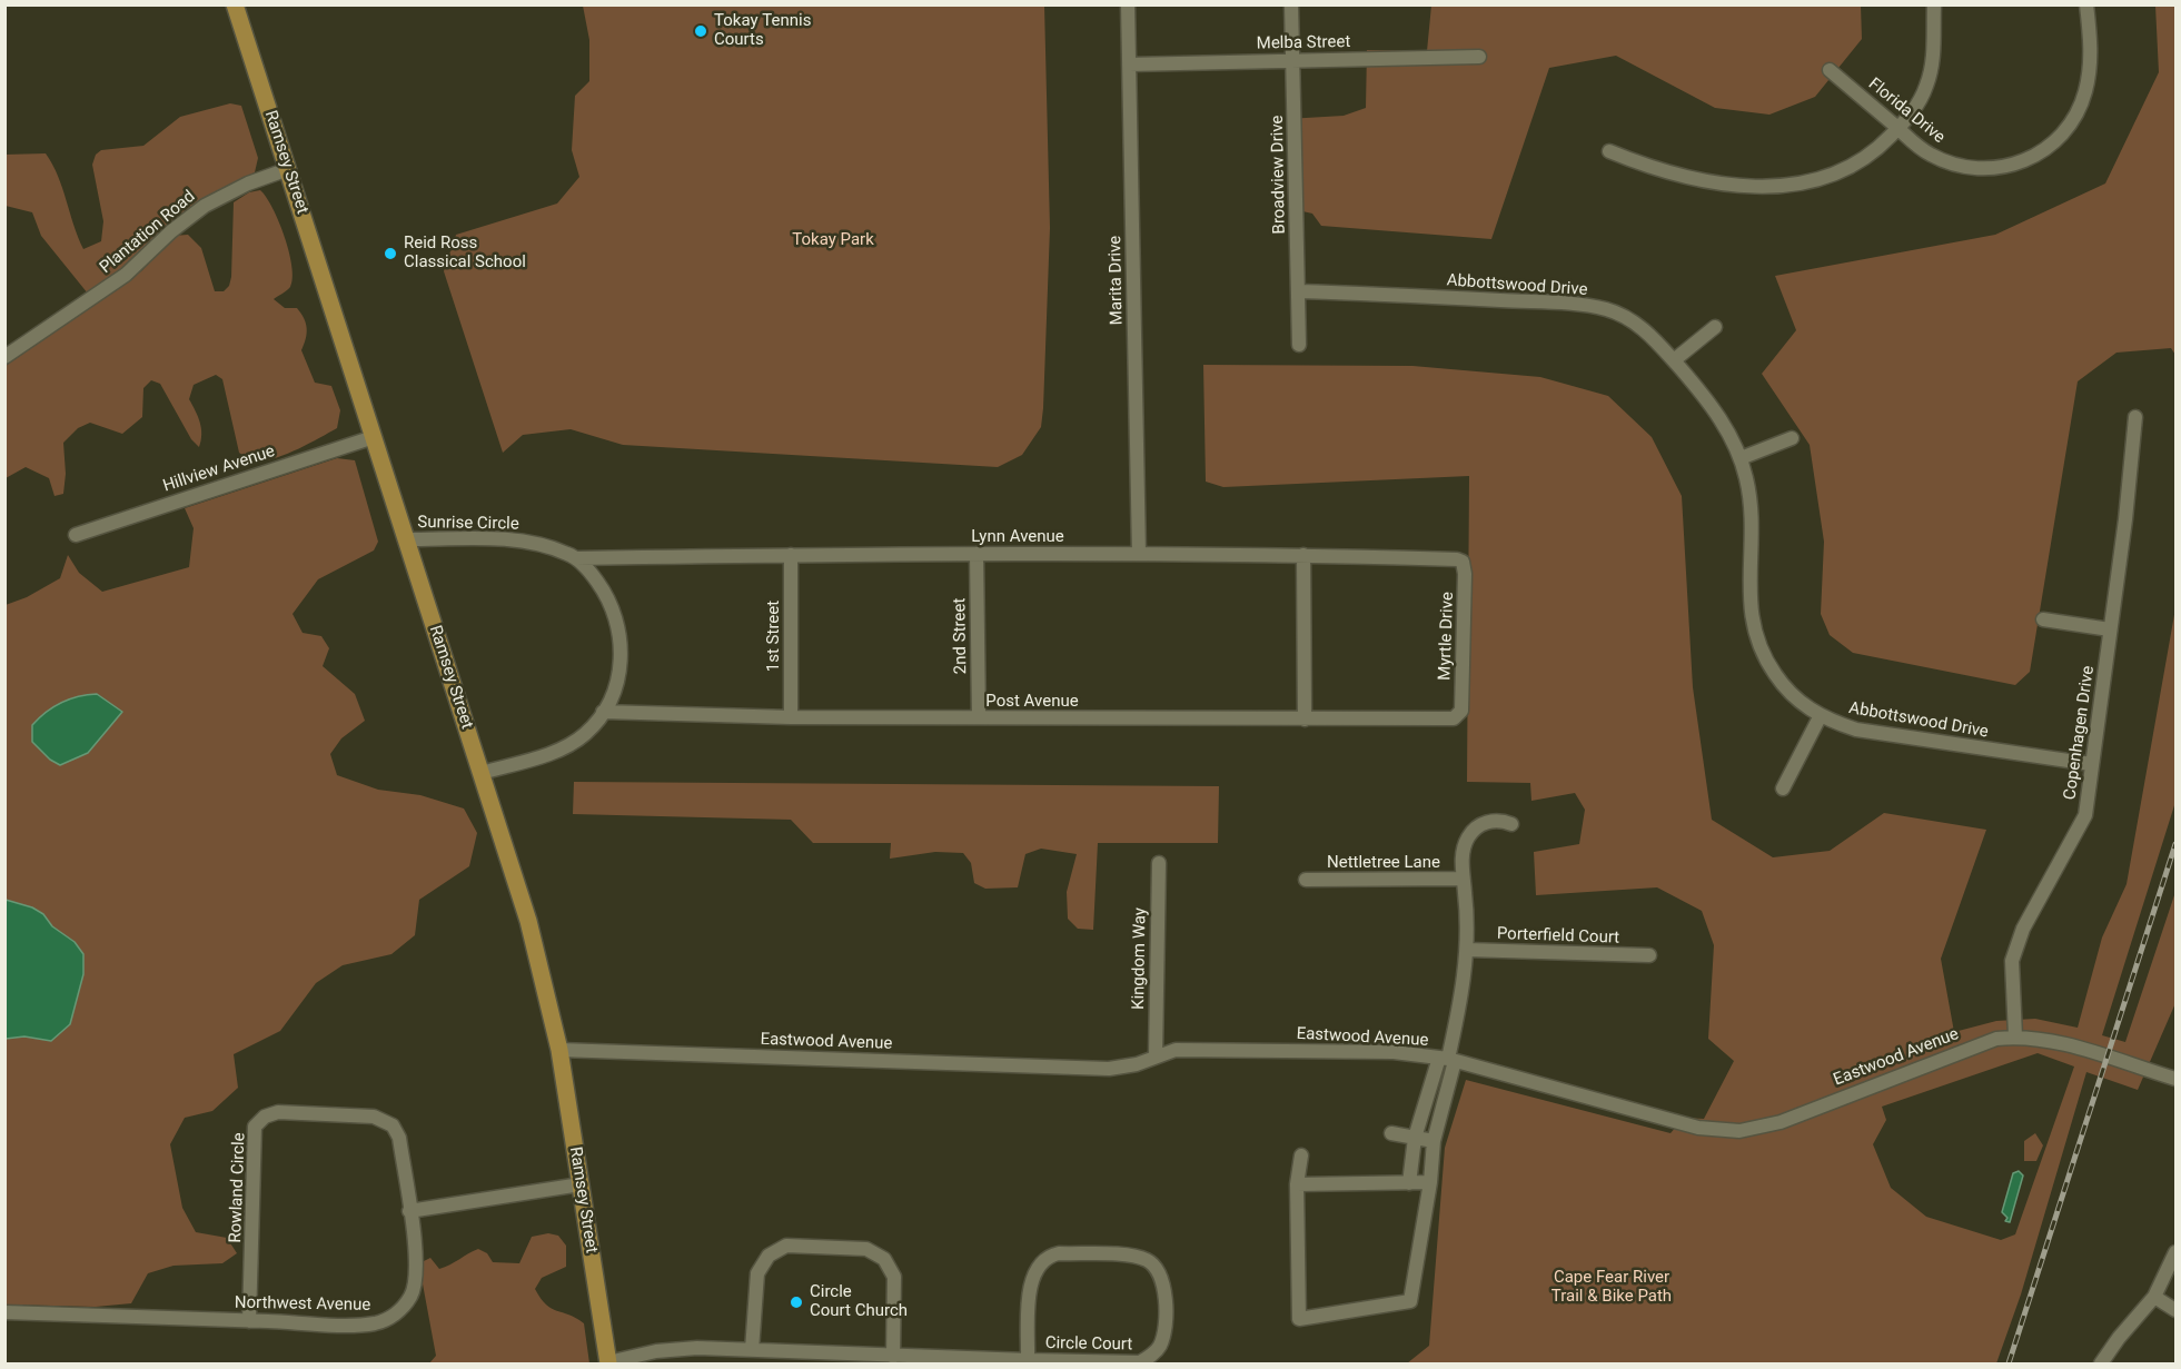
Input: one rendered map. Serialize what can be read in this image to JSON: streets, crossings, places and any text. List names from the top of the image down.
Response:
{
  "streets": {
    "main road": ["Ramsey Street"],
    "street": [
      "Melba Street",
      "Florida Drive",
      "Broadview Drive",
      "Plantation Road",
      "Marita Drive",
      "Abbottswood Drive",
      "Hillview Avenue",
      "Sunrise Circle",
      "Lynn Avenue",
      "1st Street",
      "2nd Street",
      "Myrtle Drive",
      "Post Avenue",
      "Copenhagen Drive",
      "Nettletree Lane",
      "Porterfield Court",
      "Kingdom Way",
      "Eastwood Avenue",
      "Rowland Circle",
      "Northwest Avenue",
      "Circle Court"
    ]
  },
  "crossings": [
    ["Melba Street", "Broadview Drive"],
    ["Melba Street", "Marita Drive"],
    ["Ramsey Street", "Plantation Road"],
    ["Ramsey Street", "Hillview Avenue"],
    ["Ramsey Street", "Sunrise Circle"],
    ["Ramsey Street", "Eastwood Avenue"],
    ["Ramsey Street", "Circle Court"],
    ["Broadview Drive", "Abbottswood Drive"],
    ["Marita Drive", "Lynn Avenue"],
    ["Abbottswood Drive", "Copenhagen Drive"],
    ["Sunrise Circle", "Lynn Avenue"],
    ["Sunrise Circle", "Post Avenue"],
    ["Lynn Avenue", "1st Street"],
    ["Lynn Avenue", "2nd Street"],
    ["Lynn Avenue", "Myrtle Drive"],
    ["1st Street", "Post Avenue"],
    ["2nd Street", "Post Avenue"],
    ["Myrtle Drive", "Post Avenue"],
    ["Copenhagen Drive", "Eastwood Avenue"],
    ["Kingdom Way", "Eastwood Avenue"],
    ["Rowland Circle", "Northwest Avenue"]
  ],
  "parks": ["Tokay Park", "Cape Fear River Trail & Bike Path"],
  "places": ["Tokay Tennis Courts", "Reid Ross Classical School", "Circle Court Church"]
}
